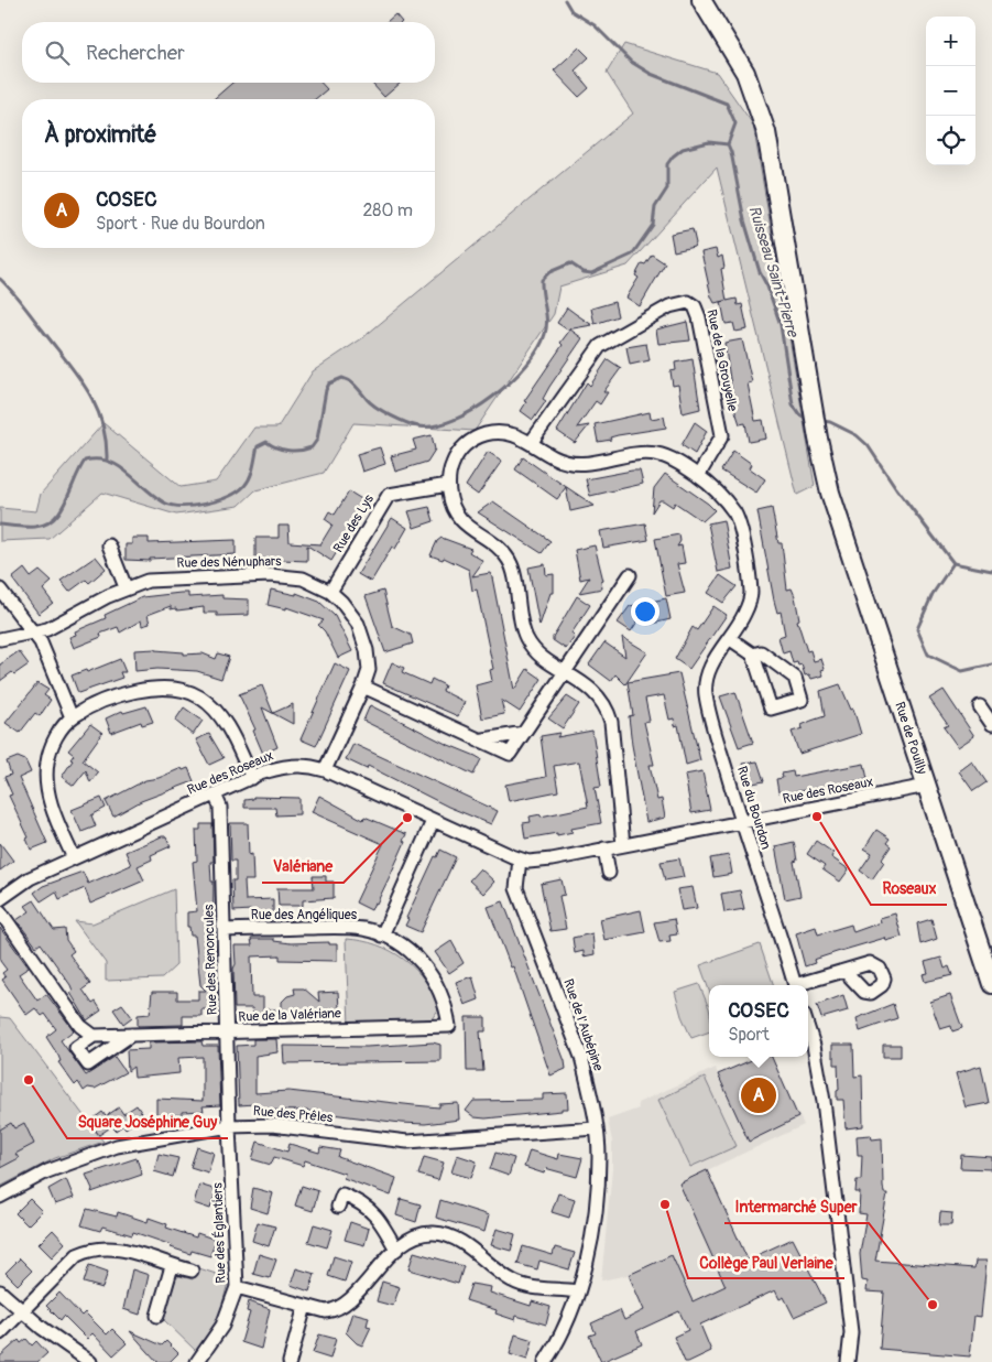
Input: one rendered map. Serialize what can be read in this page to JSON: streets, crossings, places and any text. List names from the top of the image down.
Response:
{
  "streets": {
    "main road": ["Rue de Pouilly"],
    "street": [
      "Rue de la Grouyelle",
      "Rue des Lys",
      "Rue des Nénuphars",
      "Rue des Roseaux",
      "Rue du Bourdon",
      "Rue des Angéliques",
      "Rue des Renoncules",
      "Rue de la Valériane",
      "Rue de l'Aubépine",
      "Rue des Prêles",
      "Rue des Églantiers"
    ]
  },
  "crossings": [
    ["Rue de la Grouyelle", "Rue du Bourdon"],
    ["Rue des Lys", "Rue des Nénuphars"],
    ["Rue des Lys", "Rue du Bourdon"],
    ["Rue des Nénuphars", "Rue des Roseaux"],
    ["Rue de Pouilly", "Rue des Roseaux"],
    ["Rue des Roseaux", "Rue du Bourdon"],
    ["Rue des Roseaux", "Rue des Renoncules"],
    ["Rue des Roseaux", "Rue de l'Aubépine"],
    ["Rue des Angéliques", "Rue des Renoncules"],
    ["Rue des Angéliques", "Rue de la Valériane"],
    ["Rue des Renoncules", "Rue de la Valériane"],
    ["Rue des Renoncules", "Rue des Prêles"],
    ["Rue des Renoncules", "Rue des Églantiers"],
    ["Rue de l'Aubépine", "Rue des Prêles"],
    ["Rue des Prêles", "Rue des Églantiers"]
  ],
  "water": ["Ruisseau Saint-Pierre"],
  "places": [
    "Roseaux",
    "Valériane",
    "Square Joséphine Guy",
    "Collège Paul Verlaine",
    "Intermarché Super"
  ],
  "page": {
    "map_buttons": ["+", "−"],
    "search": "Rechercher",
    "heading": "À proximité",
    "list": [
      {
        "mark": "A",
        "name": "COSEC",
        "note": "Sport · Rue du Bourdon",
        "value": "280 m"
      }
    ],
    "popup": ["COSEC", "Sport"],
    "pins": "A"
  }
}
